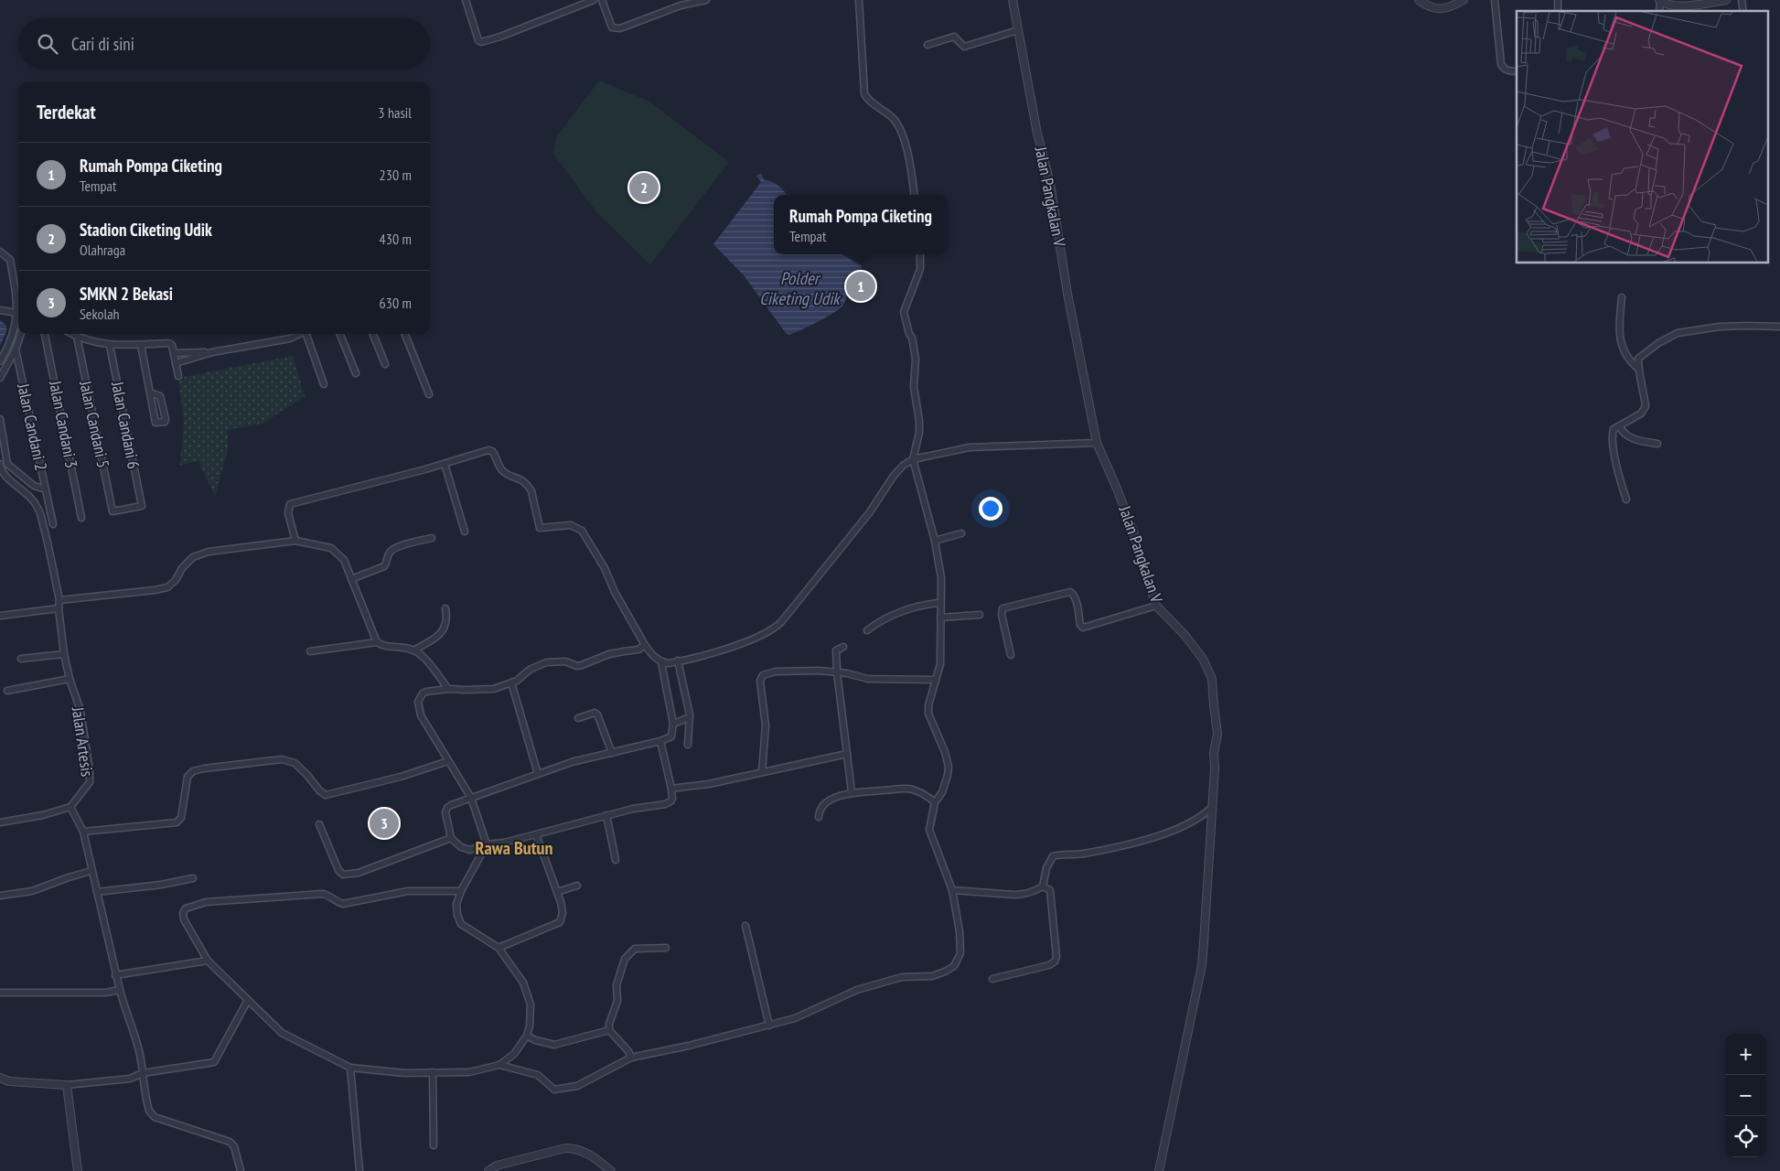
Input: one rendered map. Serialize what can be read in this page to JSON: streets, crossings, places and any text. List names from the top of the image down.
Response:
{
  "streets": {
    "street": [
      "Jalan Pangkalan V",
      "Jalan Candani 3",
      "Jalan Candani 5",
      "Jalan Candani 6",
      "Jalan Candani 2",
      "Jalan Artesis"
    ]
  },
  "crossings": [
    ["Jalan Candani 5", "Jalan Candani 6"]
  ],
  "districts": ["Rawa Butun"],
  "water": ["Polder Ciketing Udik"],
  "page": {
    "search": "Cari di sini",
    "heading": ["Terdekat", "3 hasil"],
    "list": [
      {
        "mark": "1",
        "name": "Rumah Pompa Ciketing",
        "note": "Tempat",
        "value": "230 m"
      },
      {
        "mark": "2",
        "name": "Stadion Ciketing Udik",
        "note": "Olahraga",
        "value": "430 m"
      },
      {
        "mark": "3",
        "name": "SMKN 2 Bekasi",
        "note": "Sekolah",
        "value": "630 m"
      }
    ],
    "pins": ["2", "1", "3"],
    "popup": ["Rumah Pompa Ciketing", "Tempat"],
    "map_buttons": ["+", "−"]
  }
}
